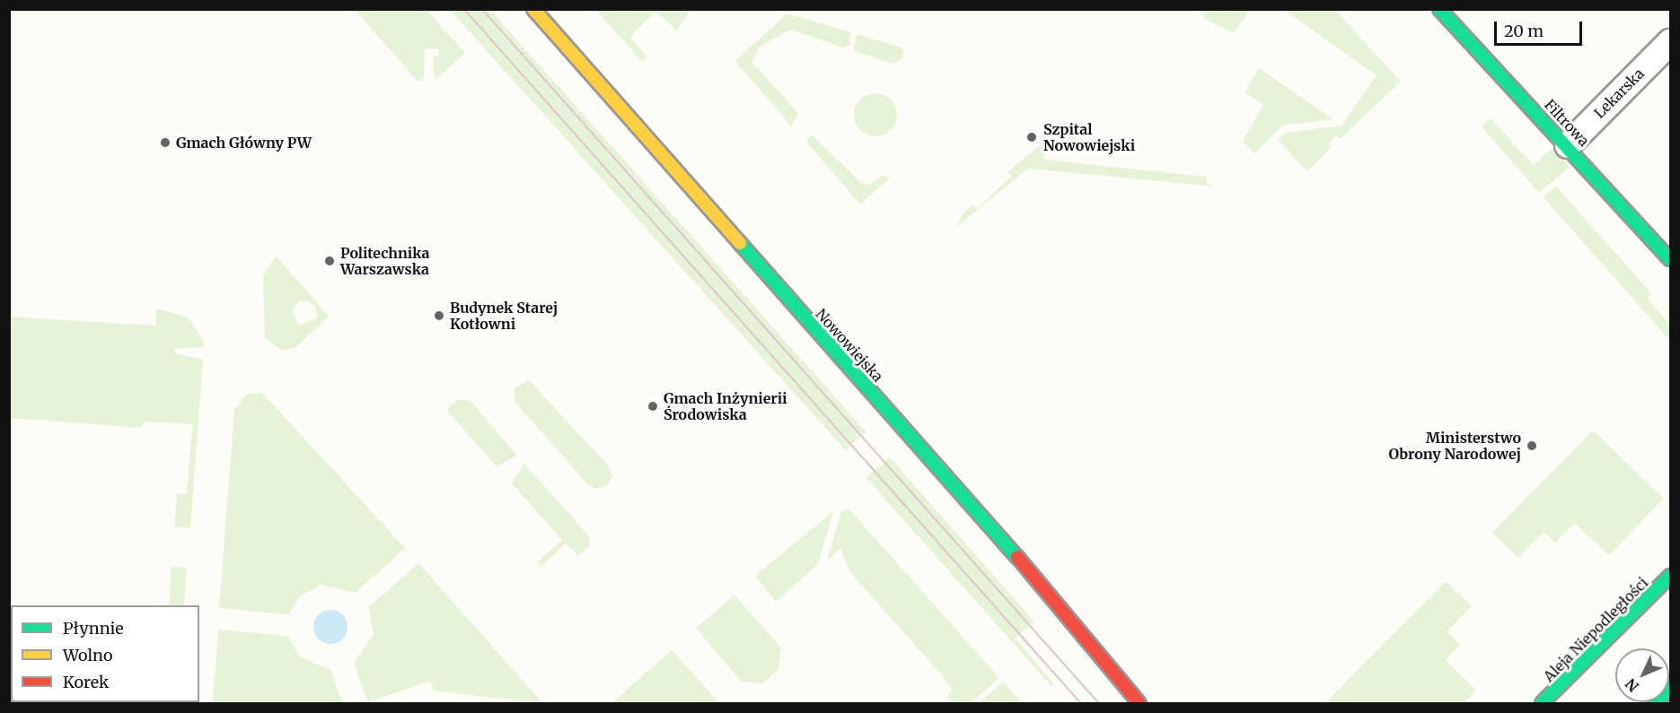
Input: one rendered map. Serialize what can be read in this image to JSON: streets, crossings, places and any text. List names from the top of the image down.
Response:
{
  "streets": {
    "street": [
      "Lekarska",
      "Filtrowa",
      "Nowowiejska",
      "Aleja Niepodległości"
    ]
  },
  "crossings": [
    ["Lekarska", "Filtrowa"]
  ],
  "places": [
    "Szpital Nowowiejski",
    "Gmach Główny PW",
    "Politechnika Warszawska",
    "Budynek Starej Kotłowni",
    "Gmach Inżynierii Środowiska",
    "Ministerstwo Obrony Narodowej"
  ],
  "legend": ["Płynnie", "Wolno", "Korek"],
  "scale_bar": "20 m",
  "north": "bottom left"
}
